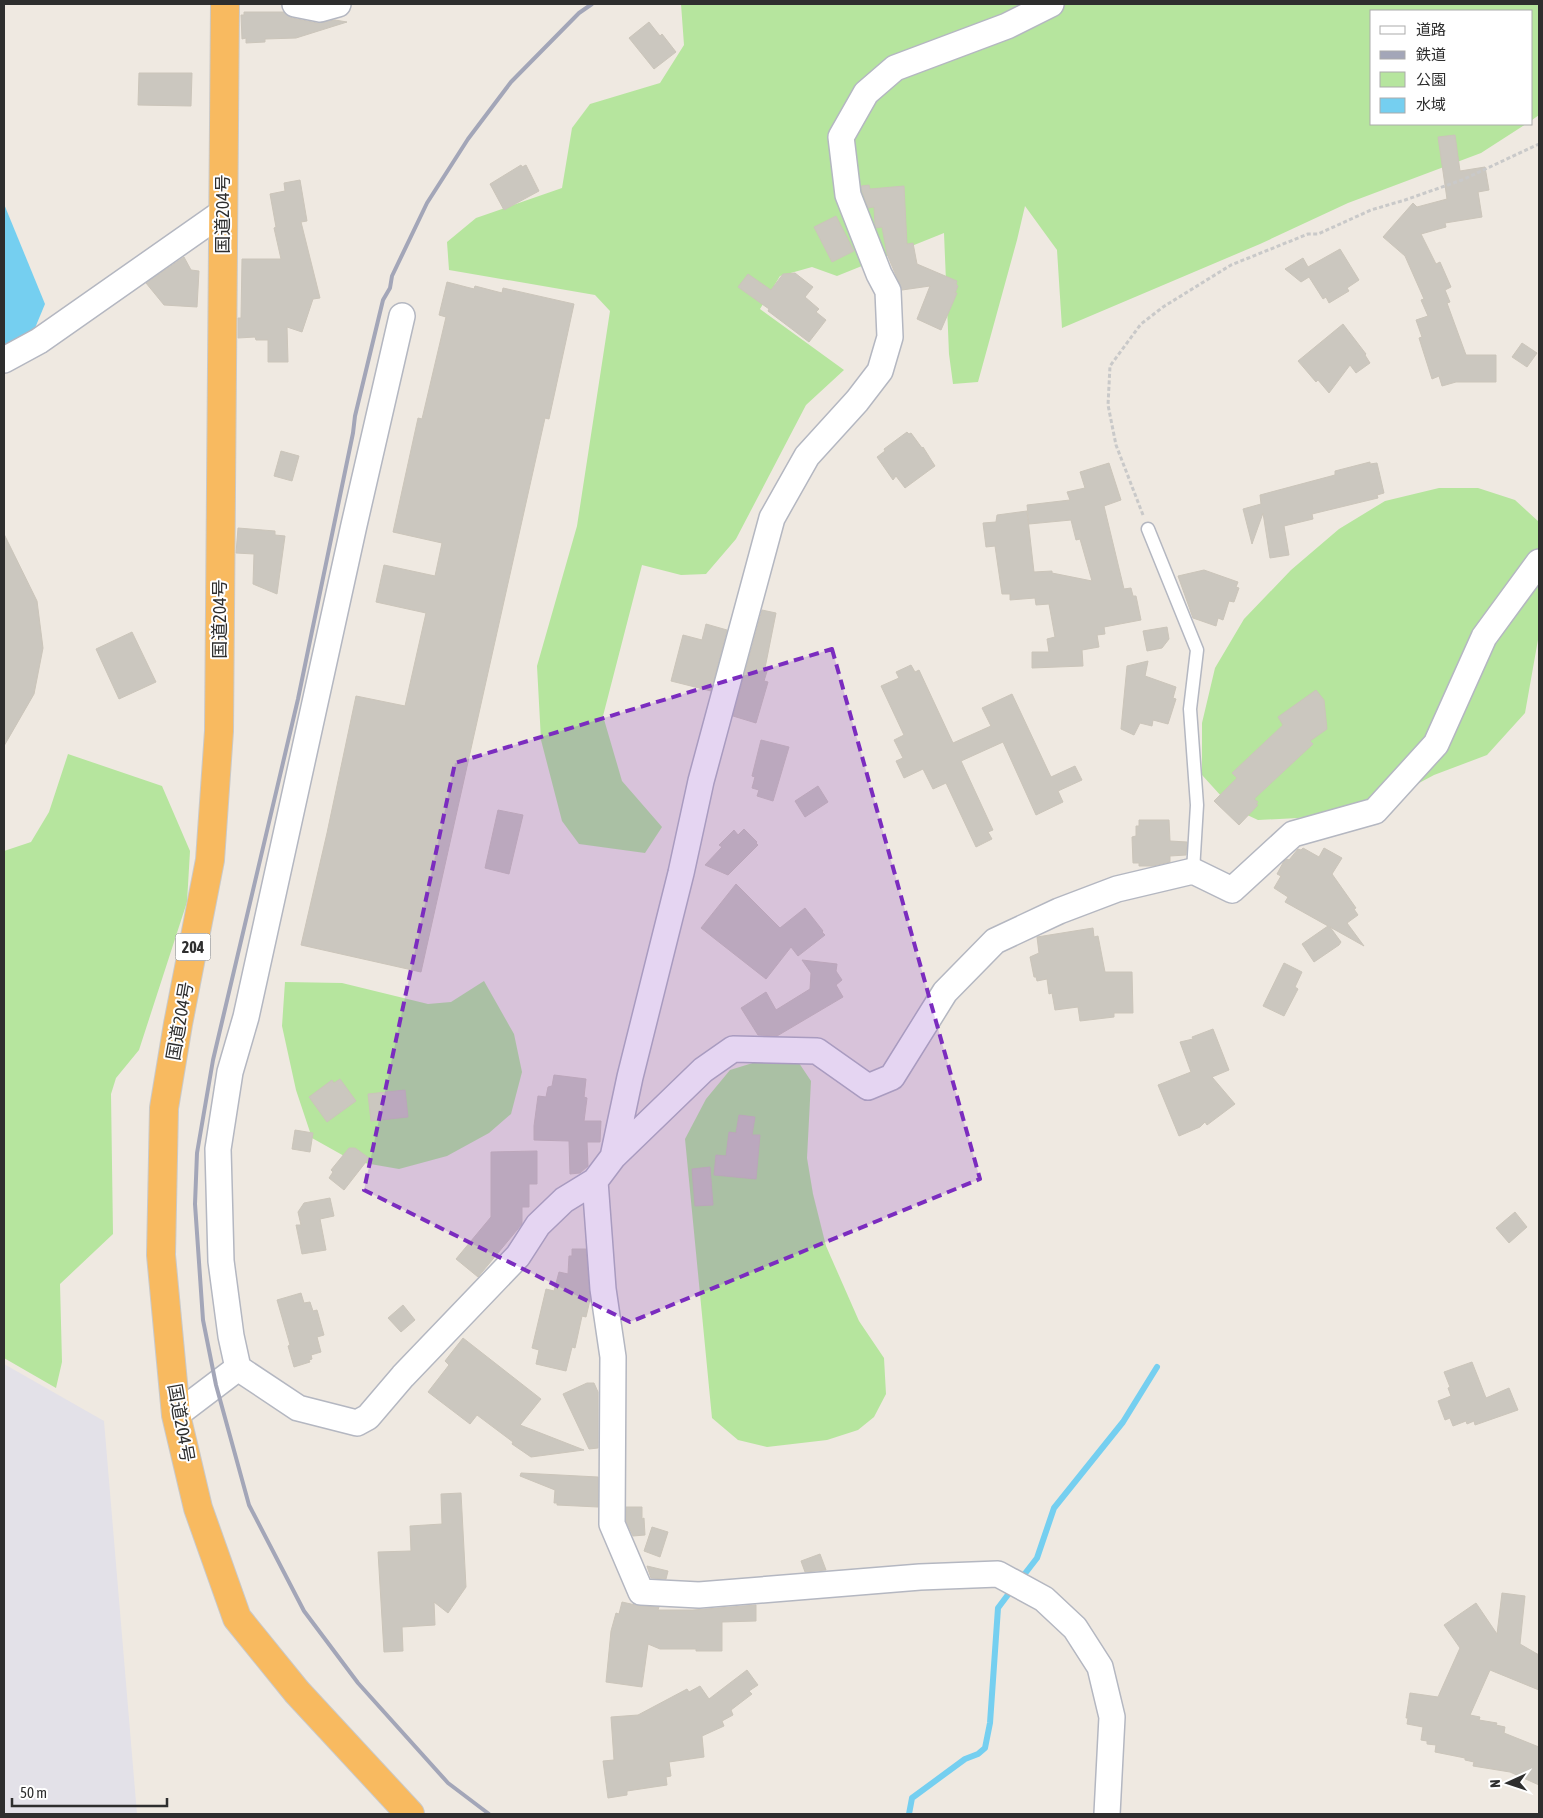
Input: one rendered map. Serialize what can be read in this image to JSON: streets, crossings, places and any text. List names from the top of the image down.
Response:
{
  "streets": {
    "highway": ["国道204号", "204"]
  },
  "legend": [
    "道路",
    "鉄道",
    "公園",
    "水域"
  ],
  "scale_bar": "50 m",
  "north": "left"
}
